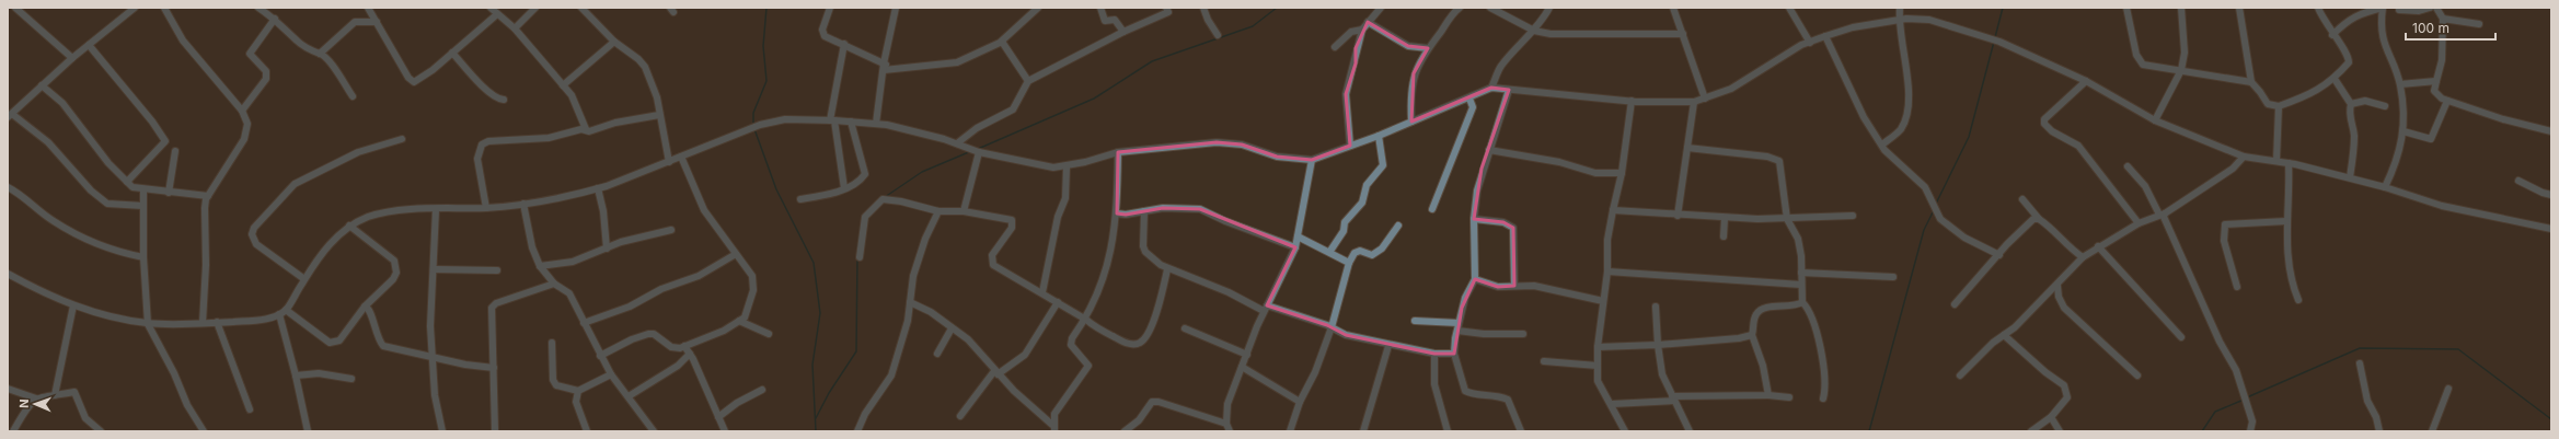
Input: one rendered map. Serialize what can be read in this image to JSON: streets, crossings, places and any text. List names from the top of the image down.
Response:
{
  "scale_bar": "100 m",
  "north": "left"
}
